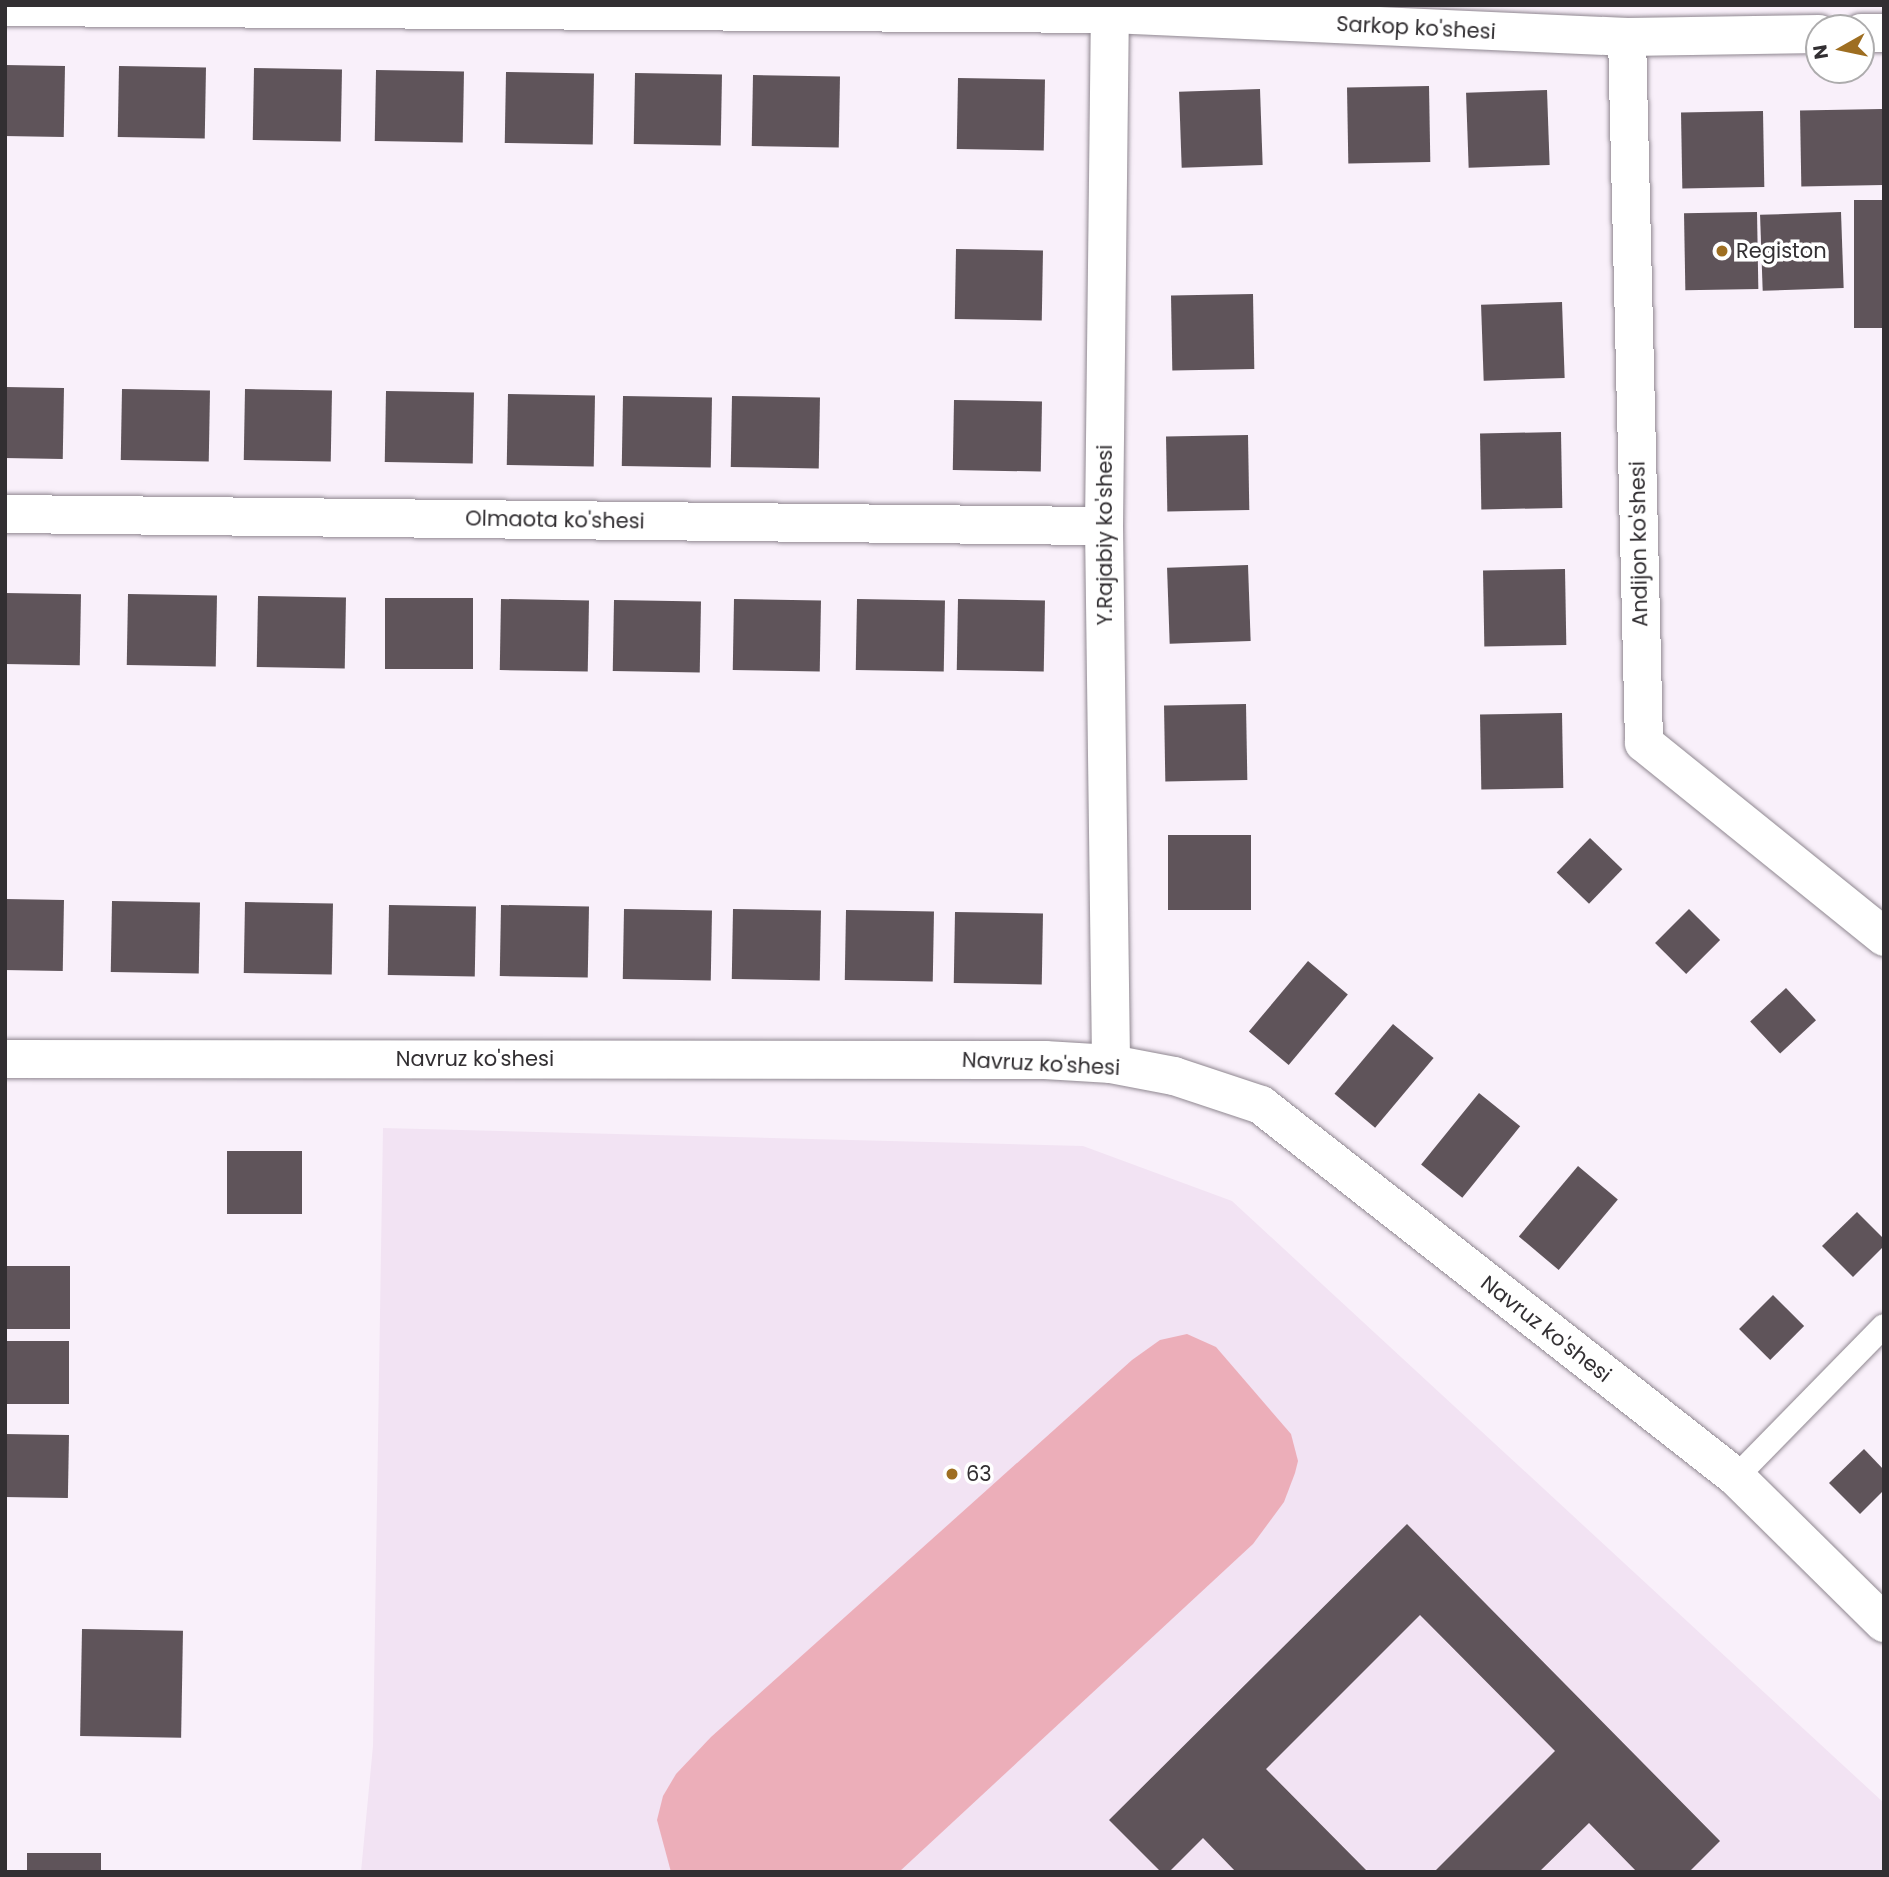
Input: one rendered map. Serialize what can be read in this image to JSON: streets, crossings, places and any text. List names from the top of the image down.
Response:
{
  "streets": {
    "street": [
      "Sarkop ko'shesi",
      "Olmaota ko'shesi",
      "Y.Rajabiy ko'shesi",
      "Andijon ko'shesi",
      "Navruz ko'shesi"
    ]
  },
  "crossings": [
    ["Sarkop ko'shesi", "Y.Rajabiy ko'shesi"],
    ["Sarkop ko'shesi", "Andijon ko'shesi"],
    ["Olmaota ko'shesi", "Y.Rajabiy ko'shesi"],
    ["Y.Rajabiy ko'shesi", "Navruz ko'shesi"]
  ],
  "places": ["Registon", "63"],
  "north": "left"
}
